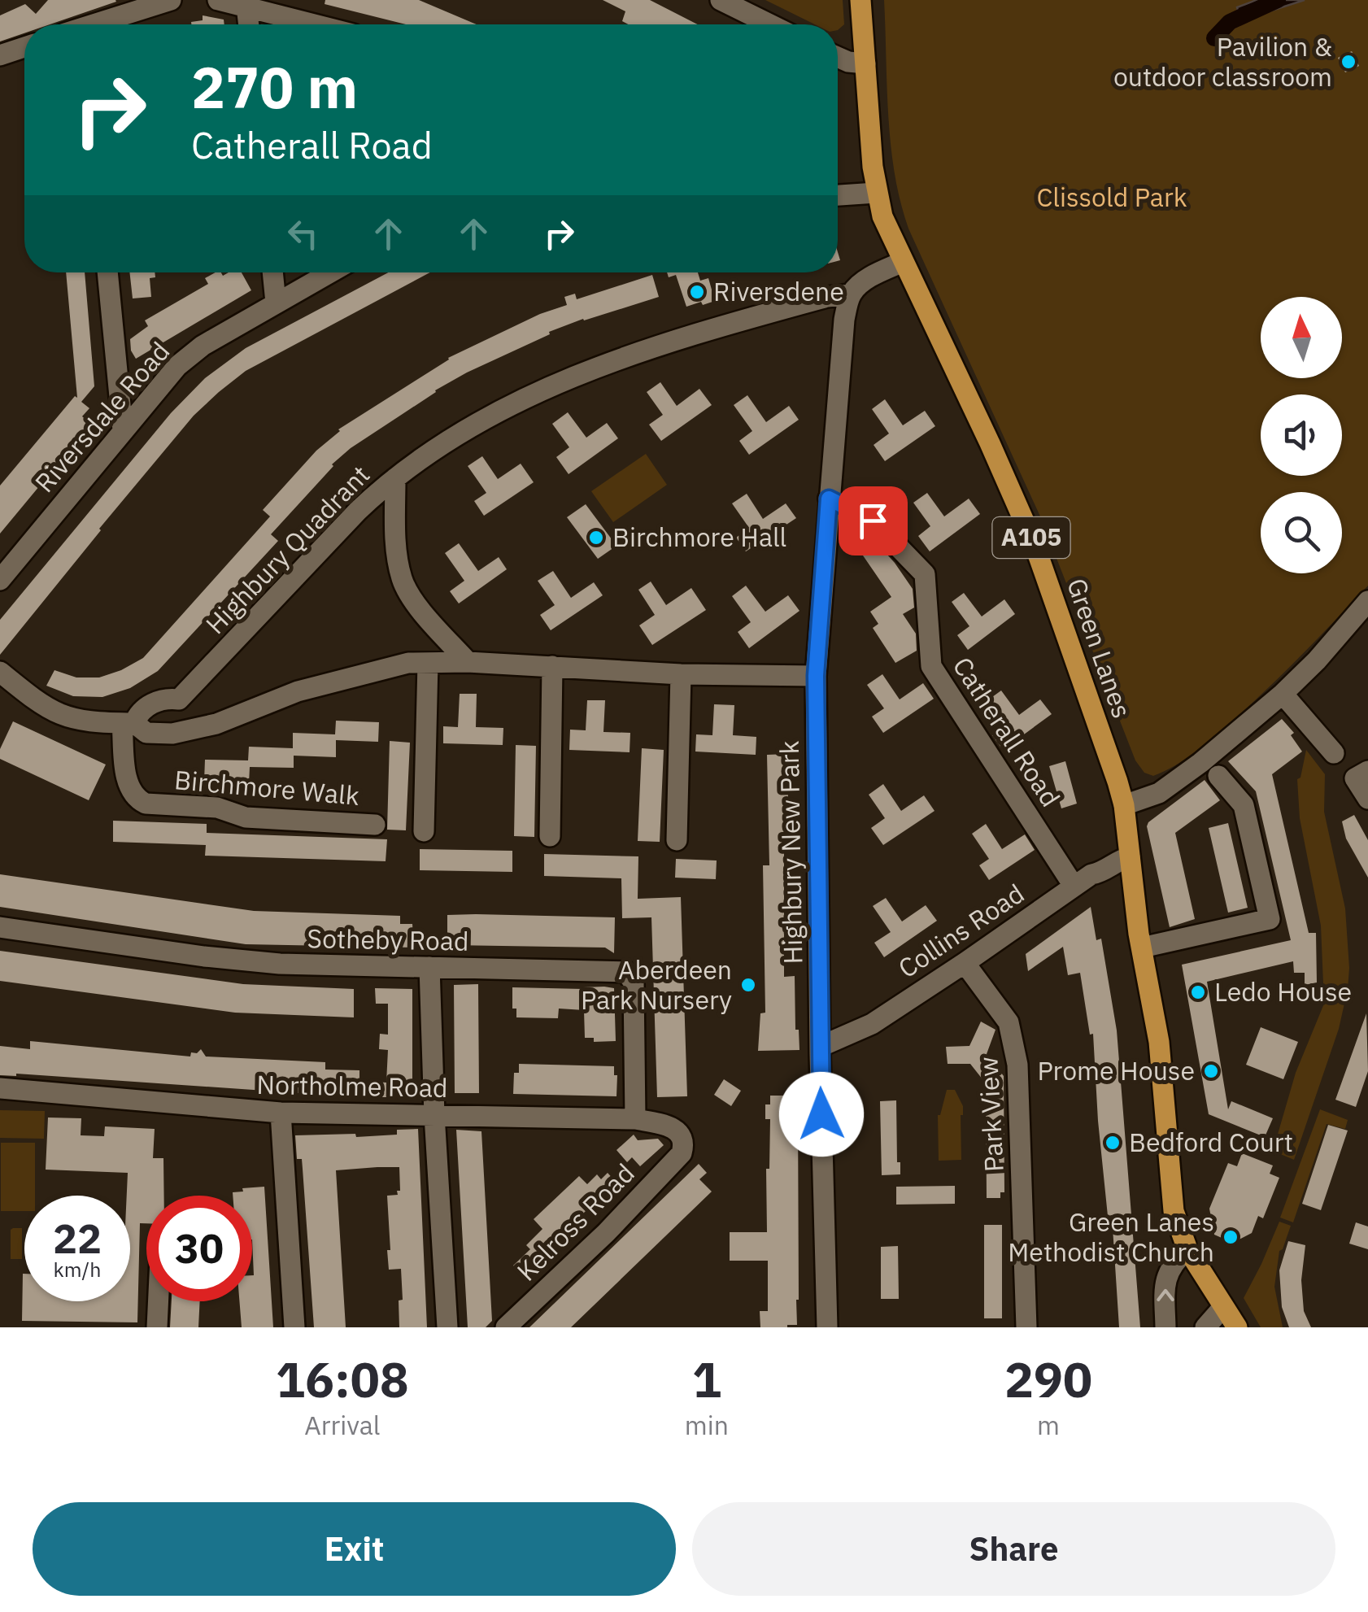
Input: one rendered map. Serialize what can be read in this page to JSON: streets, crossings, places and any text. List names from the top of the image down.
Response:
{
  "streets": {
    "main road": ["A105", "Green Lanes"],
    "street": [
      "Riversdale Road",
      "Highbury Quadrant",
      "Catherall Road",
      "Birchmore Walk",
      "Highbury New Park",
      "Collins Road",
      "Sotheby Road",
      "Northolme Road",
      "Park View",
      "Kelross Road"
    ]
  },
  "crossings": [
    ["Highbury Quadrant", "Birchmore Walk"],
    ["Highbury Quadrant", "Highbury New Park"],
    ["Green Lanes", "Collins Road"],
    ["Catherall Road", "Highbury New Park"],
    ["Catherall Road", "Collins Road"],
    ["Highbury New Park", "Collins Road"],
    ["Collins Road", "Park View"],
    ["Sotheby Road", "Northolme Road"],
    ["Northolme Road", "Kelross Road"]
  ],
  "parks": ["Clissold Park"],
  "places": [
    "Pavilion & outdoor classroom",
    "Riversdene",
    "Birchmore Hall",
    "Aberdeen Park Nursery",
    "Ledo House",
    "Prome House",
    "Bedford Court",
    "Green Lanes Methodist Church"
  ],
  "north": "top",
  "page": {
    "turn": ["270 m", "Catherall Road"],
    "speed": "22 km/h",
    "limit": "30",
    "eta": [
      "16:08",
      "Arrival",
      "1",
      "min",
      "290",
      "m"
    ],
    "buttons": ["Exit", "Share"]
  }
}
